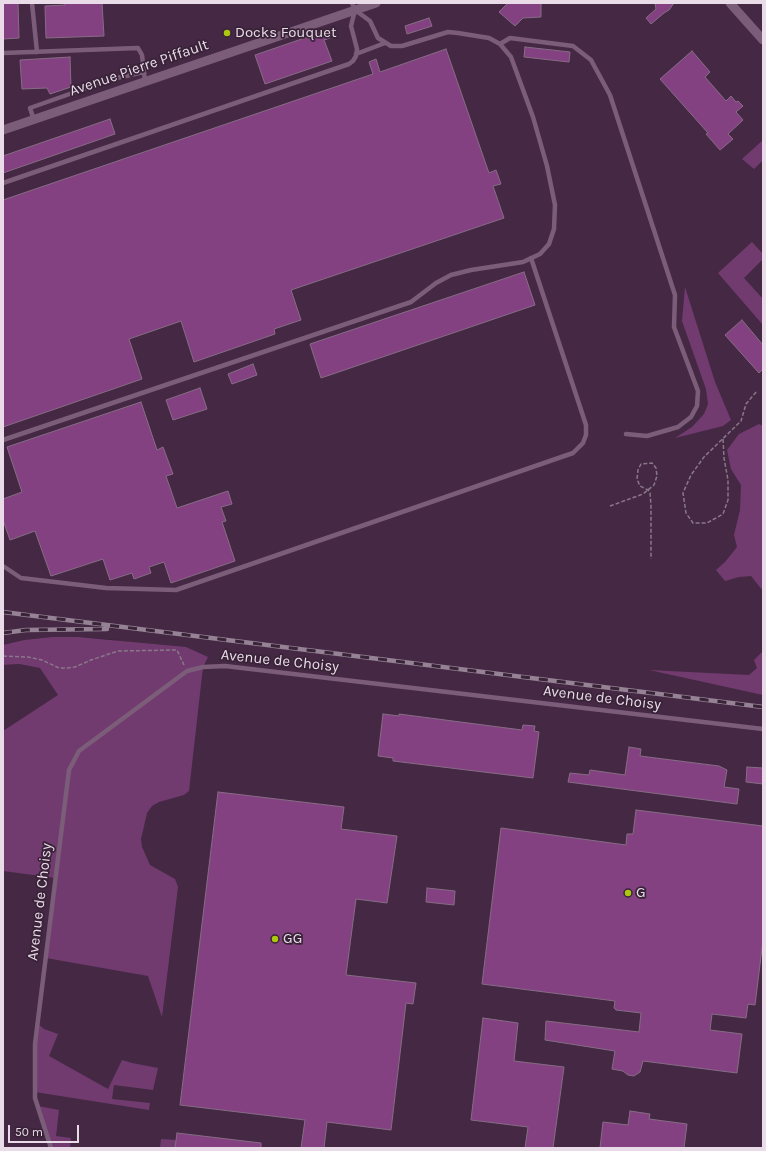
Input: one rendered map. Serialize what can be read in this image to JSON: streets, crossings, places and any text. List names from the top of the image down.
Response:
{
  "streets": {
    "street": ["Avenue Pierre Piffault"],
    "lane": ["Avenue de Choisy"]
  },
  "places": ["Docks Fouquet", "G", "GG"],
  "scale_bar": "50 m"
}
